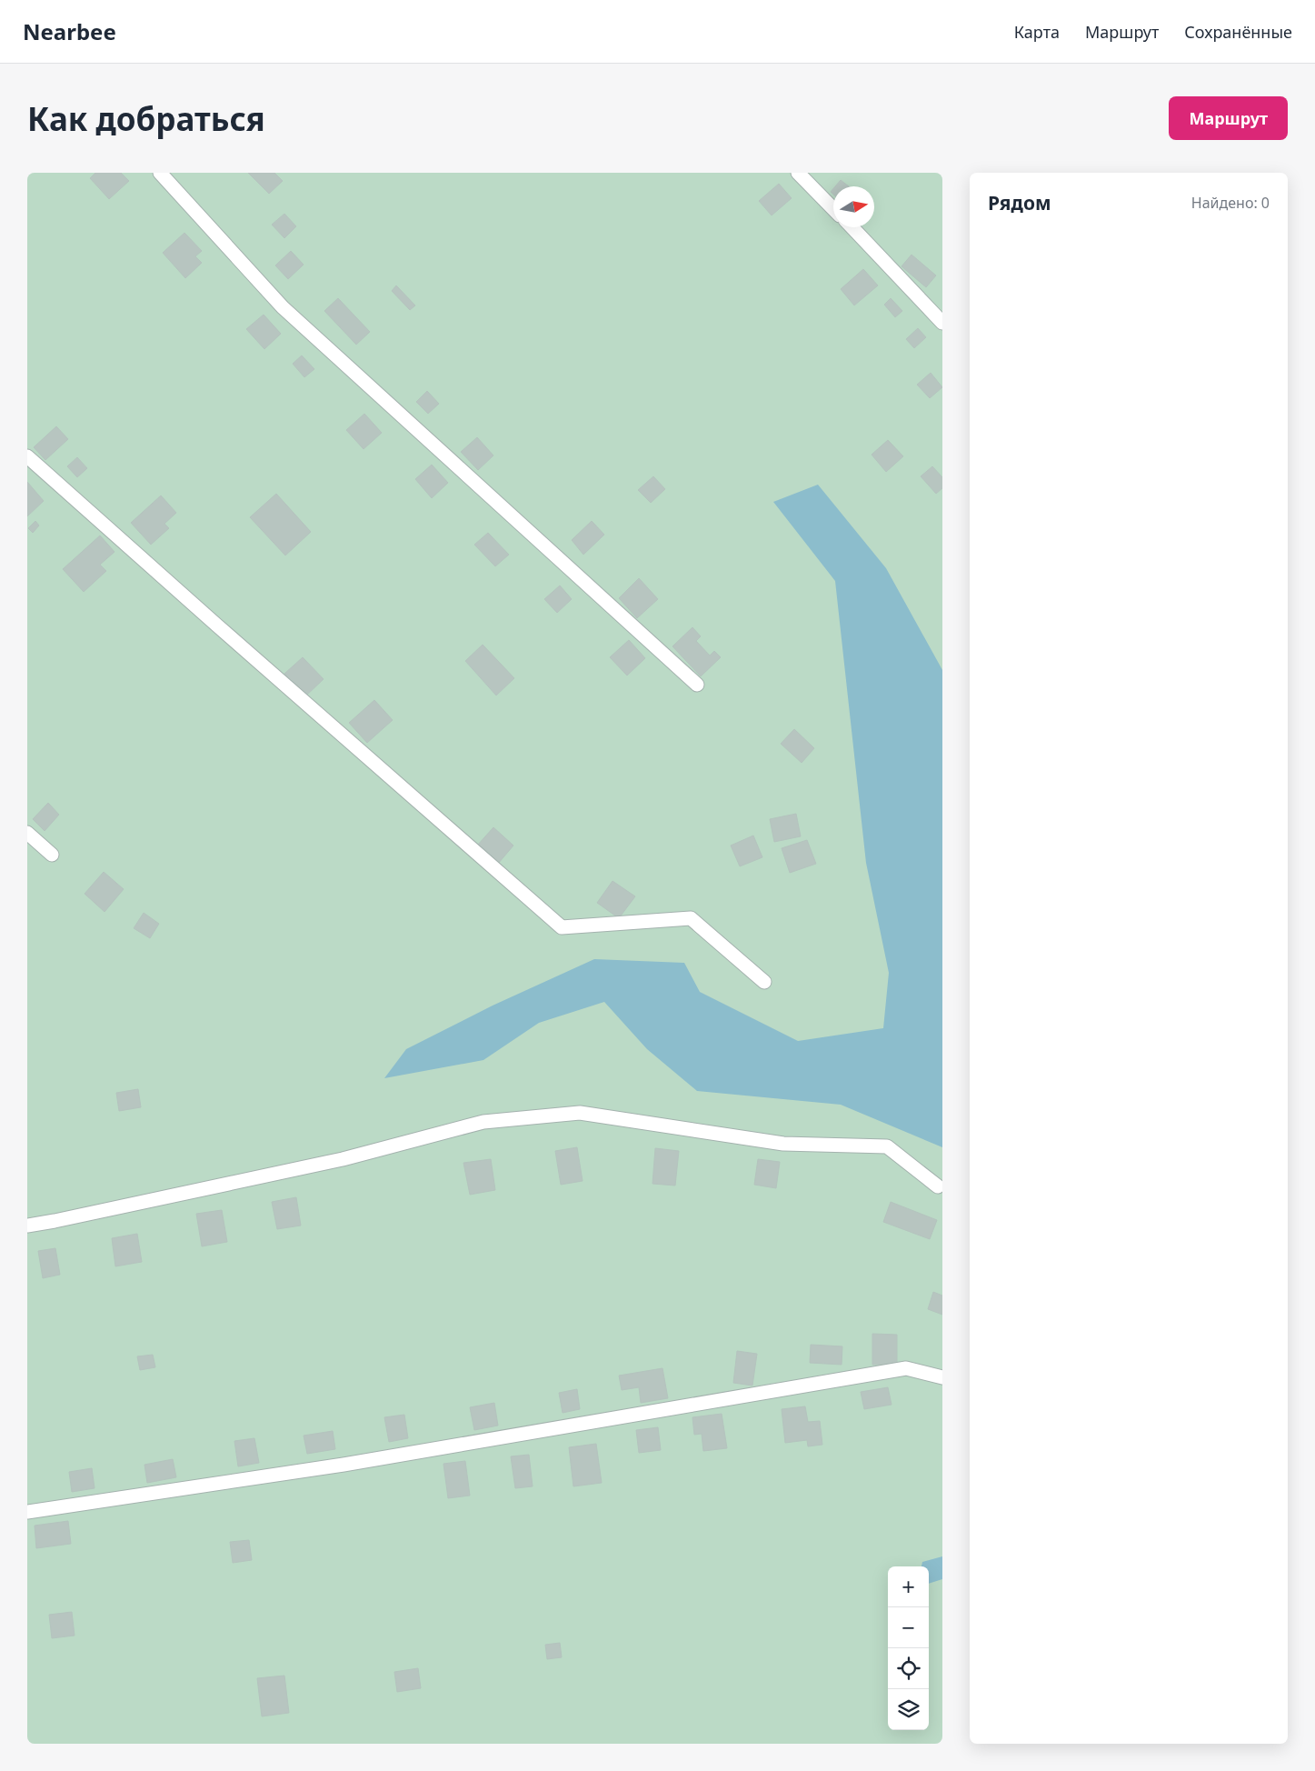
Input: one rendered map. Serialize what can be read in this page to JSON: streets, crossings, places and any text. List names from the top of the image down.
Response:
{
  "north": "right",
  "page": {
    "header": "Nearbee",
    "nav": ["Карта", "Маршрут", "Сохранённые"],
    "buttons": "Маршрут",
    "title": "Как добраться",
    "heading": ["Рядом", "Найдено: 0"],
    "map_buttons": ["+", "−"]
  }
}
